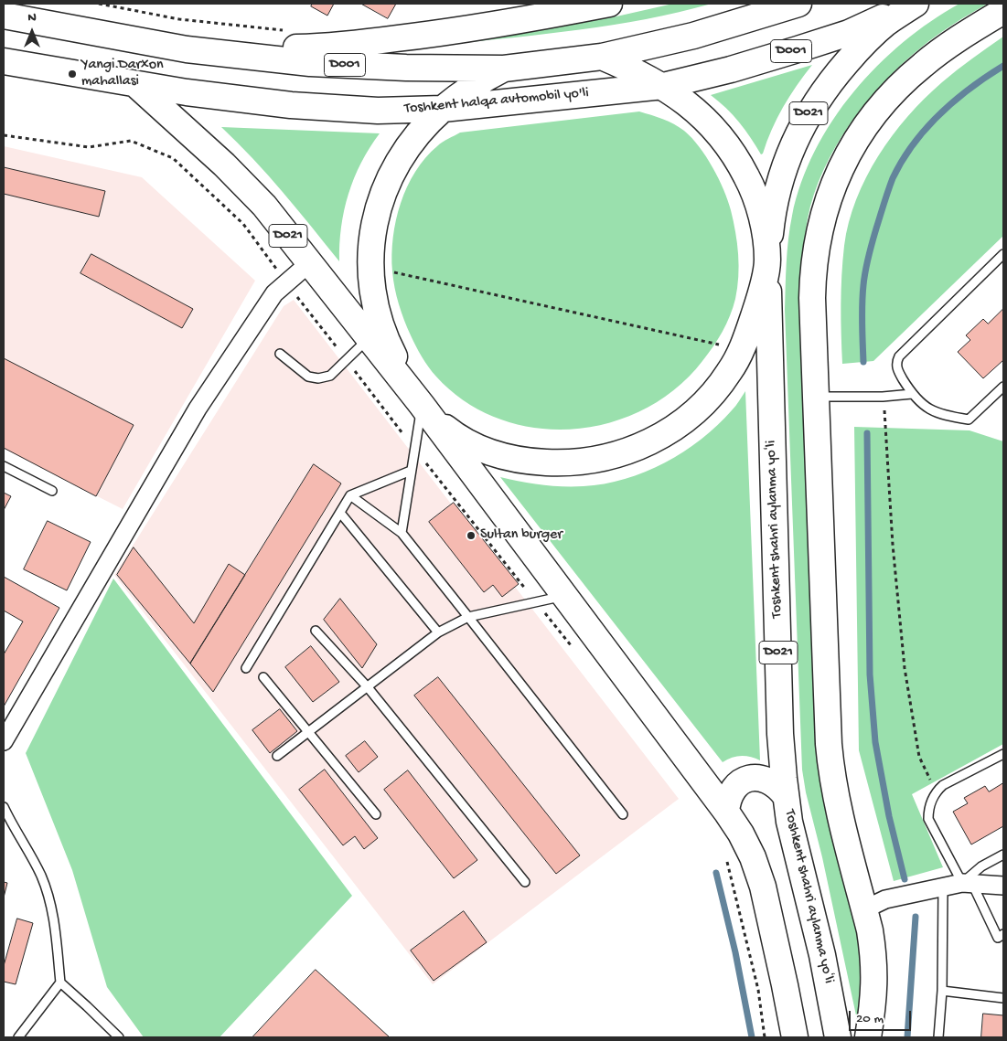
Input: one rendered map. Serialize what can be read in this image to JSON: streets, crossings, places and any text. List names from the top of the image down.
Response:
{
  "streets": {
    "highway": [
      "D001",
      "Toshkent halqa avtomobil yo'li",
      "D021",
      "Toshkent shahri aylanma yoʻli"
    ]
  },
  "crossings": [
    ["D001", "Toshkent halqa avtomobil yo'li"],
    ["D001", "Toshkent shahri aylanma yoʻli"],
    ["Toshkent halqa avtomobil yo'li", "Toshkent shahri aylanma yoʻli"]
  ],
  "places": ["Yangi Darxon mahallasi", "Sultan burger"],
  "scale_bar": "20 m",
  "north": "top"
}
